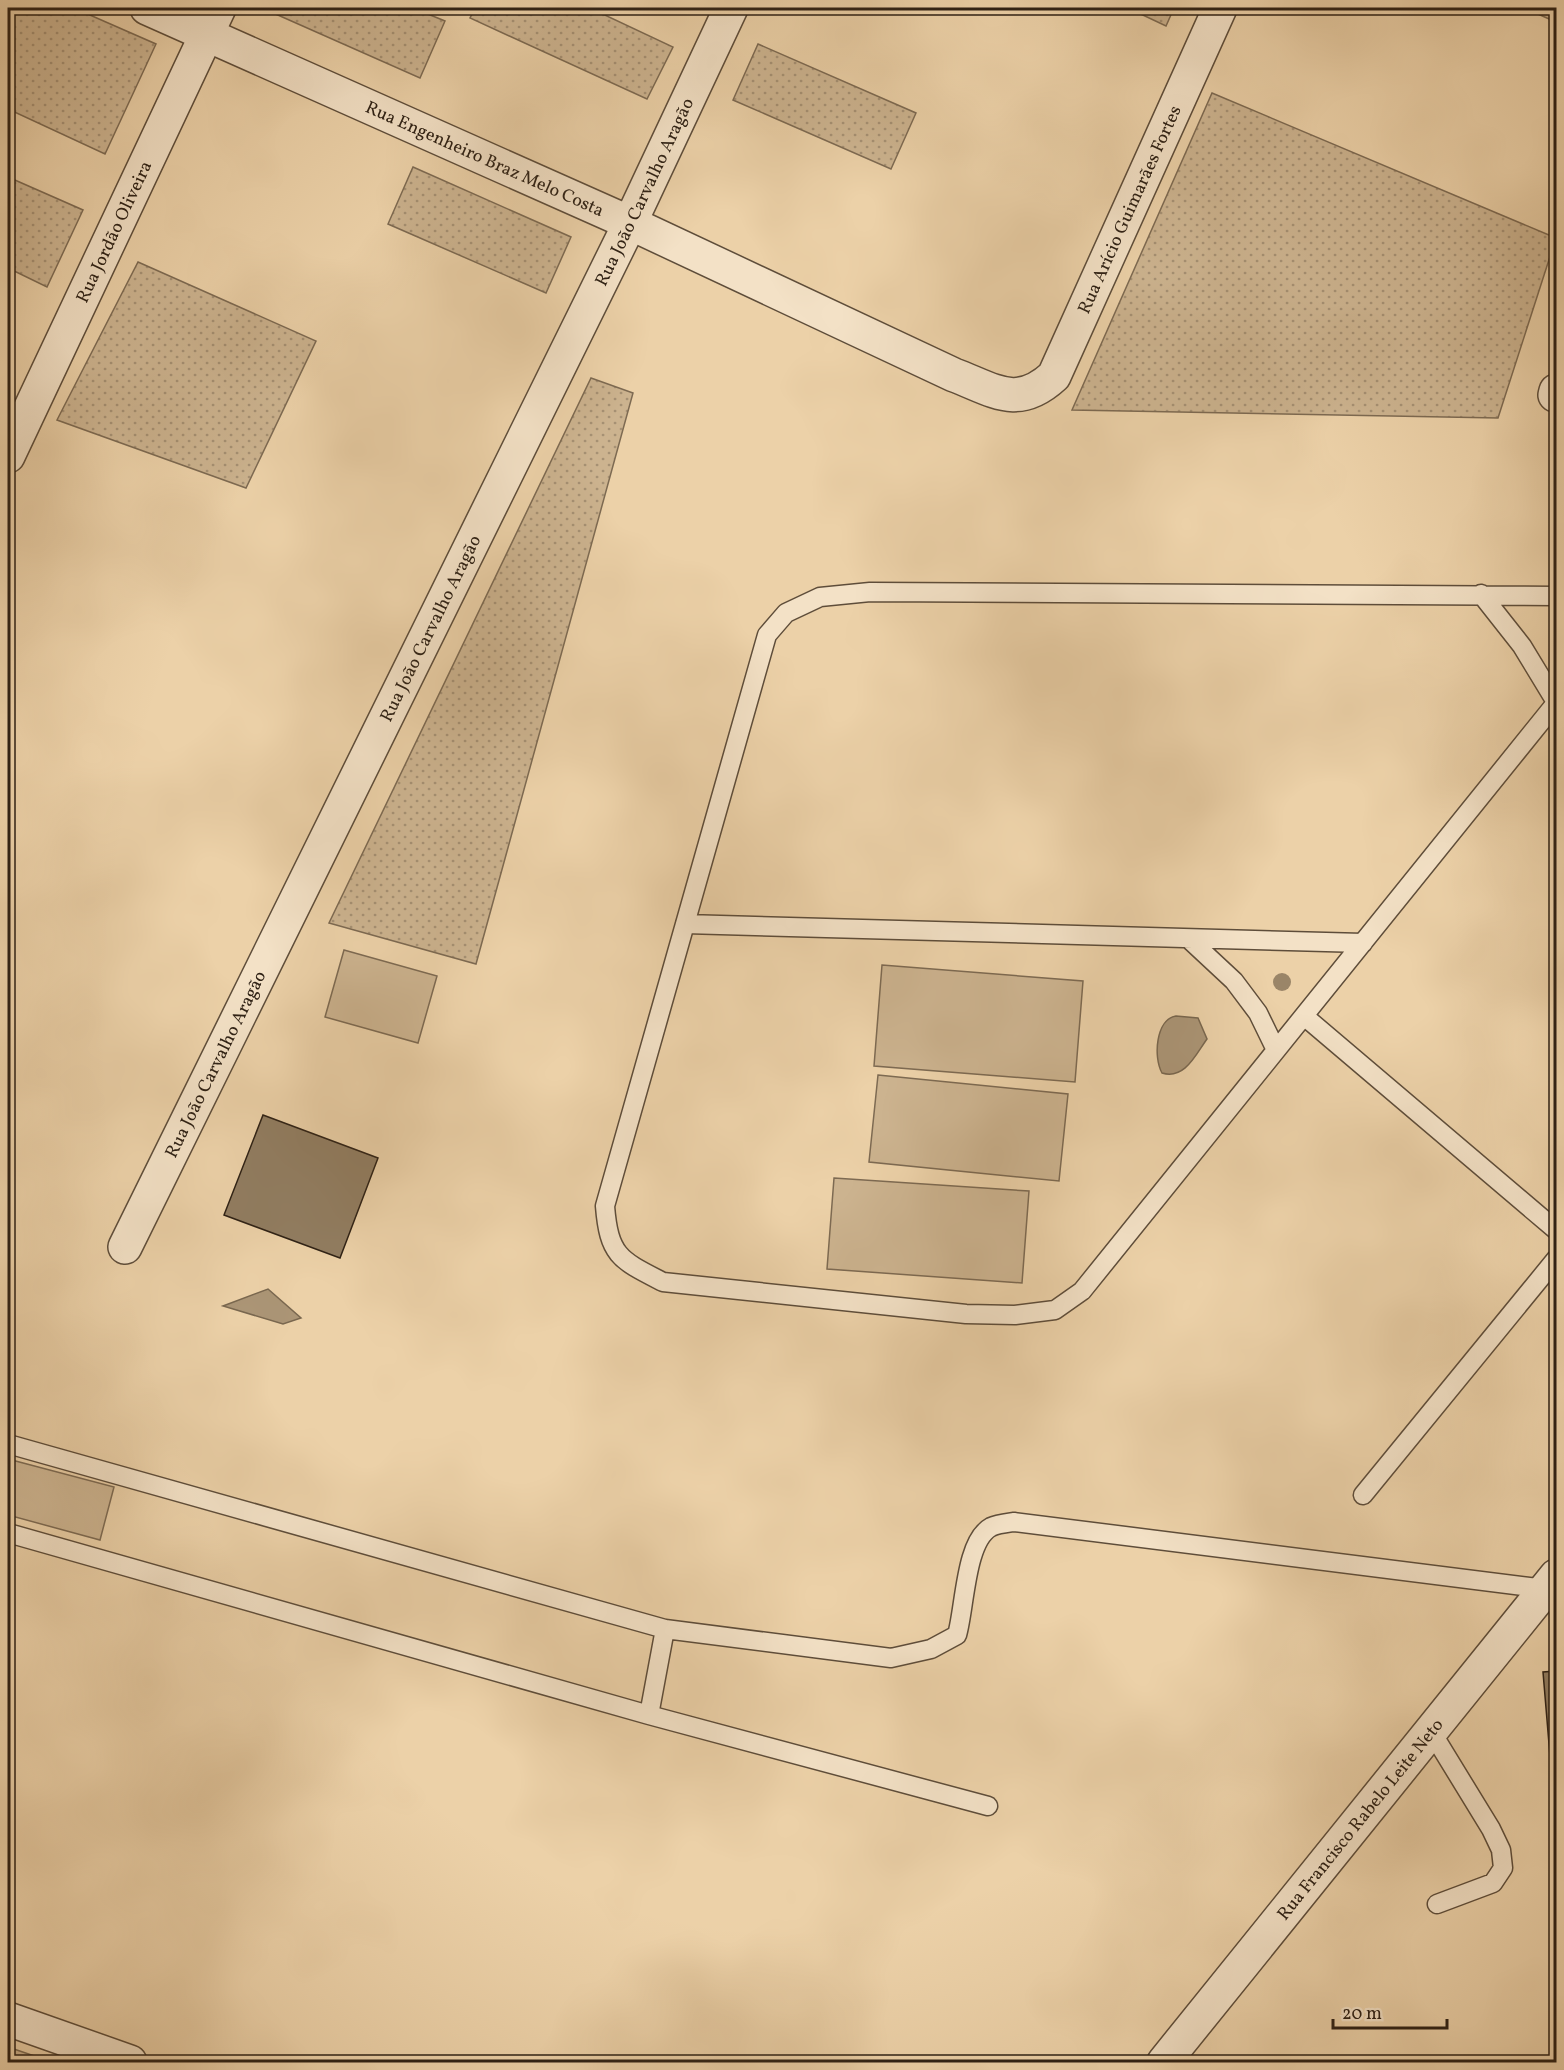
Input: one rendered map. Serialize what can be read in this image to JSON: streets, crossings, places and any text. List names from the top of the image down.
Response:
{
  "streets": {
    "street": [
      "Rua Engenheiro Braz Melo Costa",
      "Rua João Carvalho Aragão",
      "Rua Arício Guimarães Fortes",
      "Rua Jordão Oliveira",
      "Rua Francisco Rabelo Leite Neto"
    ]
  },
  "crossings": [
    ["Rua Engenheiro Braz Melo Costa", "Rua João Carvalho Aragão"],
    ["Rua Engenheiro Braz Melo Costa", "Rua Arício Guimarães Fortes"],
    ["Rua Engenheiro Braz Melo Costa", "Rua Jordão Oliveira"]
  ],
  "scale_bar": "20 m"
}
